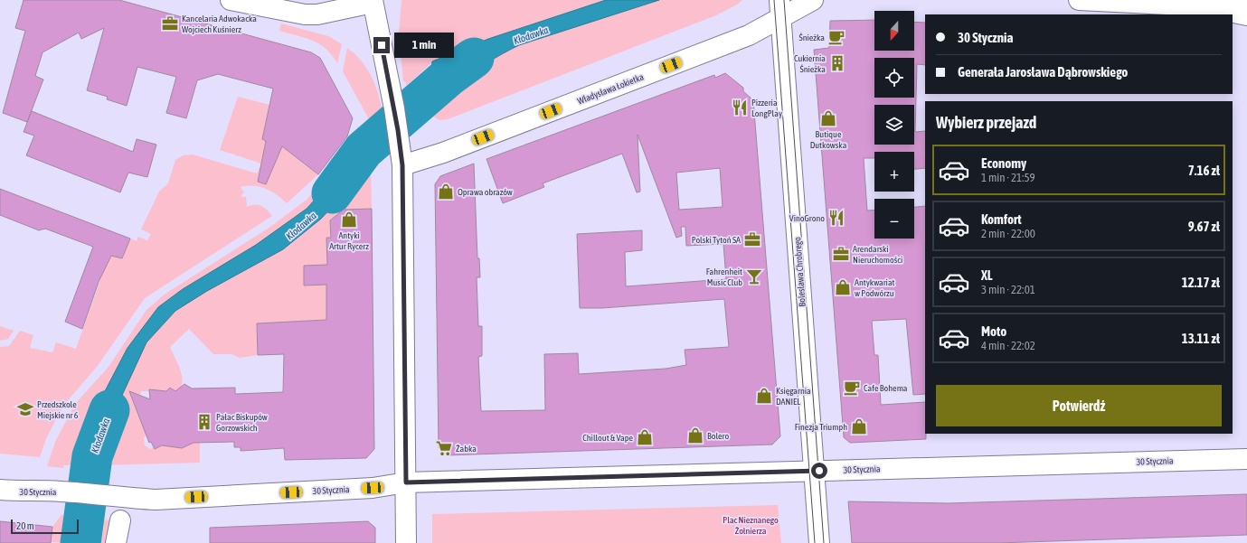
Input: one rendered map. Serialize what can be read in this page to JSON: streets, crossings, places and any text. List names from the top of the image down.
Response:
{
  "streets": {
    "street": ["Władysława Łokietka", "Bolesława Chrobrego", "30 Stycznia"]
  },
  "crossings": [
    ["Władysława Łokietka", "Bolesława Chrobrego"],
    ["Bolesława Chrobrego", "30 Stycznia"]
  ],
  "water": ["Kłodawka"],
  "parks": ["Plac Nieznanego Żołnierza"],
  "places": {
    "office": ["Kancelaria Adwokacka Wojciech Kuśnierz", "Polski Tytoń SA", "Arendarski Nieruchomości"],
    "cafe": ["Śnieżka", "Cafe Bohema"],
    "building": ["Cukiernia Śnieżka", "Pałac Biskupów Gorzowskich"],
    "restaurant": ["Pizzeria LongPlay", "VinoGrono"],
    "shop": [
      "Butique Dutkowska",
      "Oprawa obrazów",
      "Antyki Artur Rycerz",
      "Antykwariat w Podwórzu",
      "Księgarnia DANIEL",
      "Finezja Triumph",
      "Bolero",
      "Chillout & Vape"
    ],
    "bar": ["Fahrenheit Music Club"],
    "school or university": ["Przedszkole Miejskie nr 6"],
    "supermarket": ["Żabka"]
  },
  "scale_bar": "20 m",
  "north": "bottom",
  "page": {
    "map_buttons": ["+", "−"],
    "banner": ["30 Stycznia", "Generała Jarosława Dąbrowskiego"],
    "bubble": "1 min",
    "heading": "Wybierz przejazd",
    "list": [
      {
        "name": "Economy",
        "note": "1 min · 21:59",
        "value": "7.16 zł"
      },
      {
        "name": "Komfort",
        "note": "2 min · 22:00",
        "value": "9.67 zł"
      },
      {
        "name": "XL",
        "note": "3 min · 22:01",
        "value": "12.17 zł"
      },
      {
        "name": "Moto",
        "note": "4 min · 22:02",
        "value": "13.11 zł"
      }
    ],
    "buttons": "Potwierdź",
    "scale": "20 m"
  }
}
